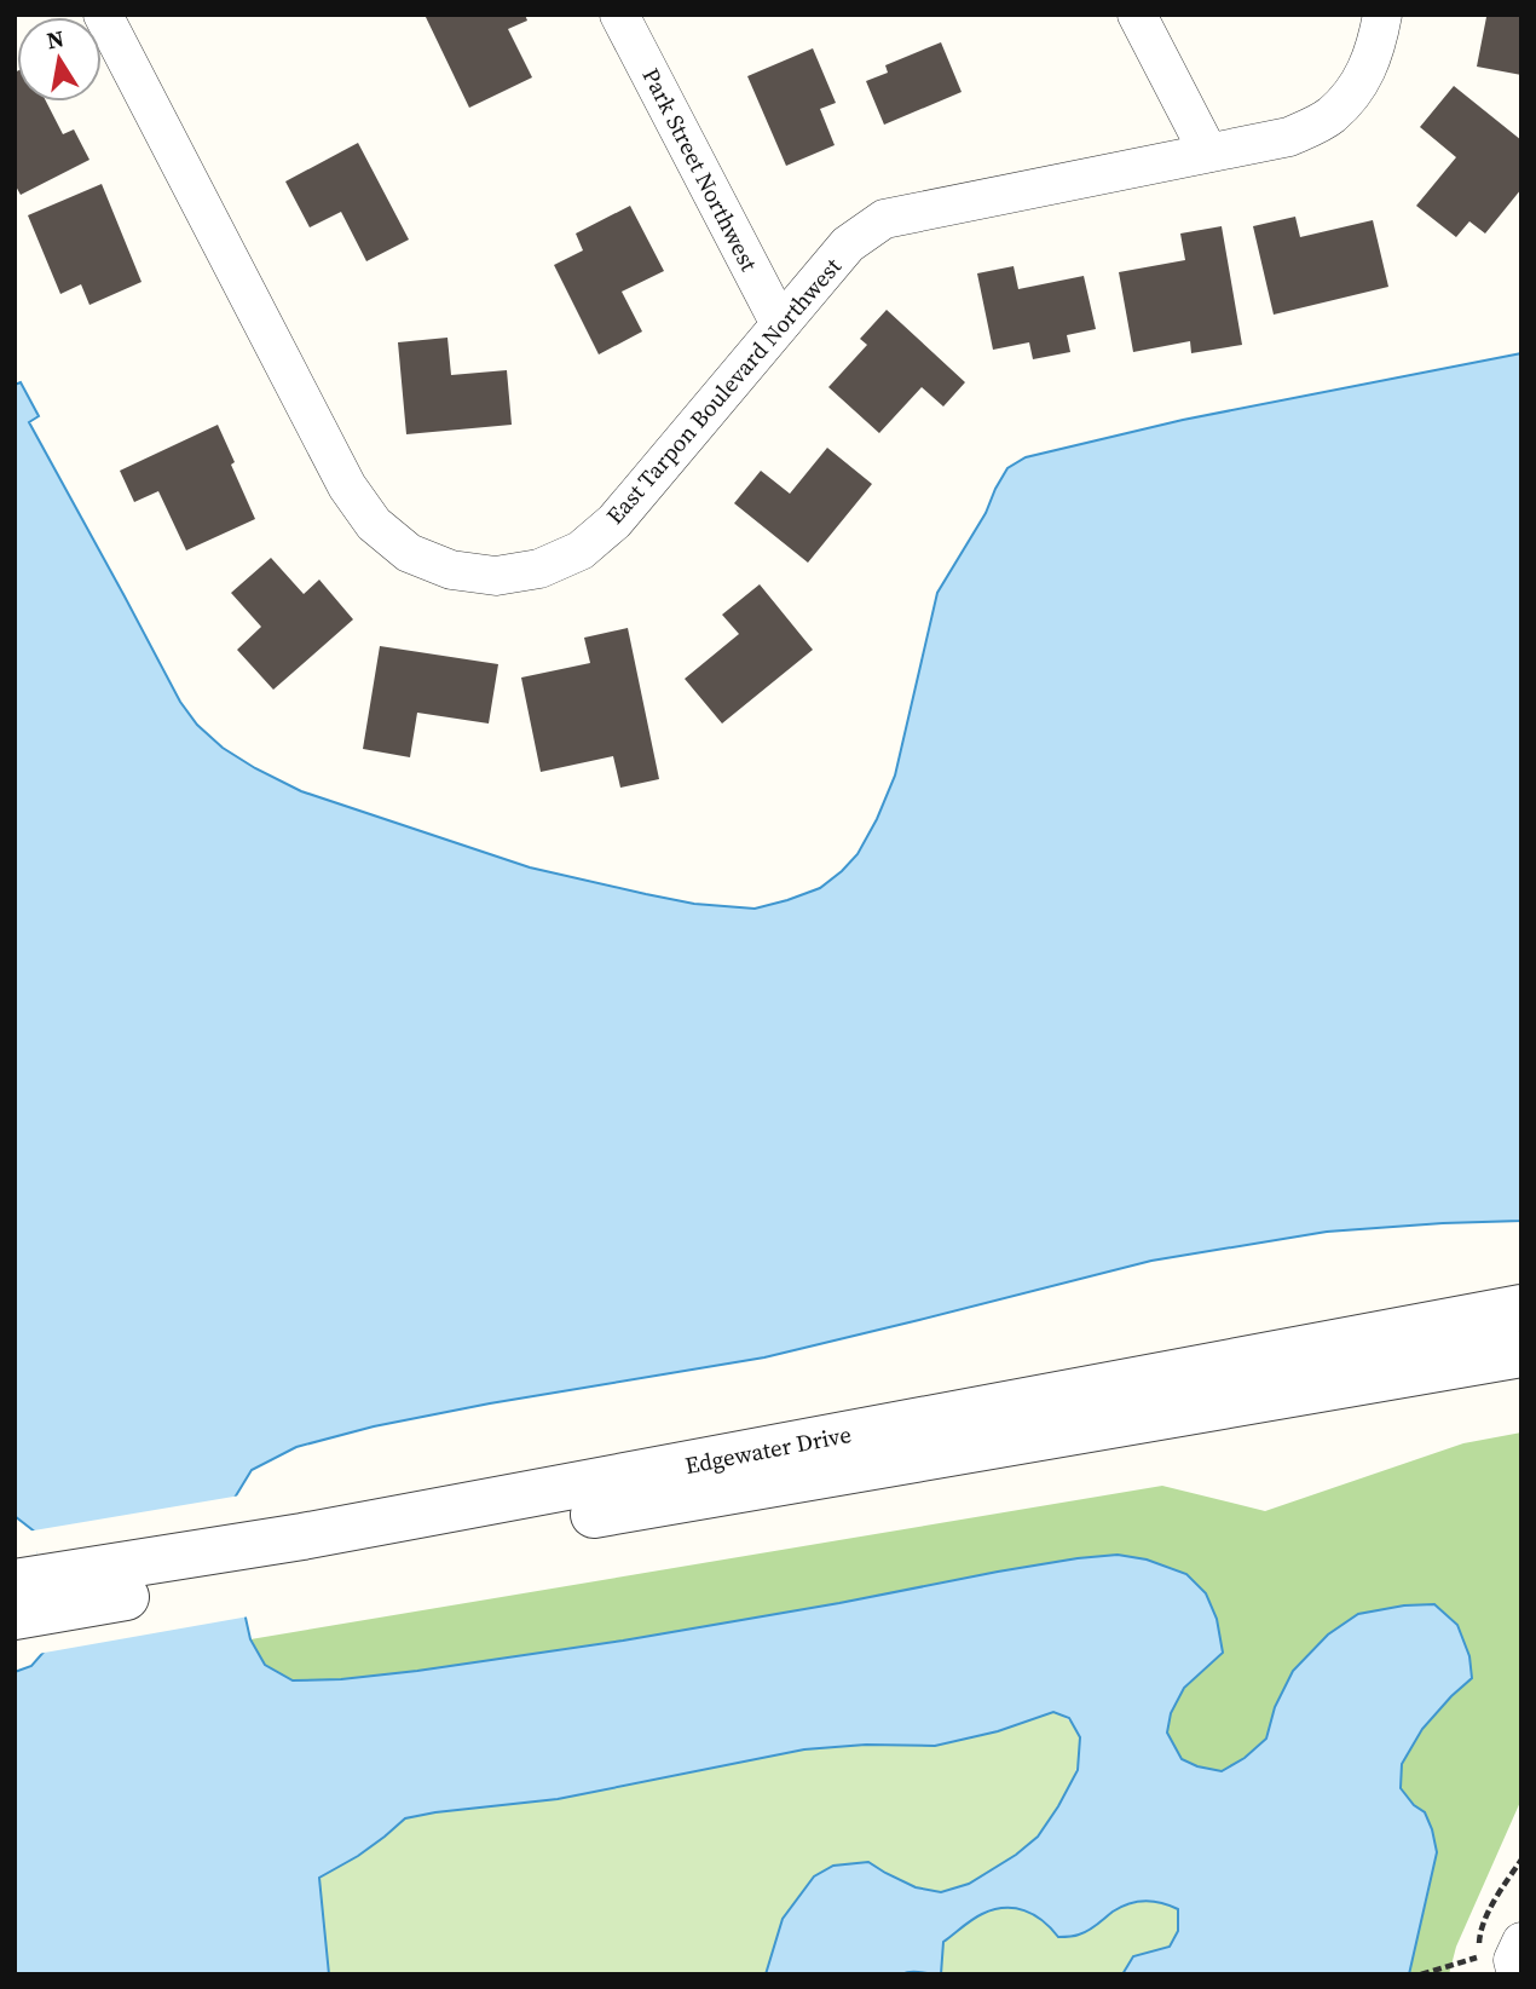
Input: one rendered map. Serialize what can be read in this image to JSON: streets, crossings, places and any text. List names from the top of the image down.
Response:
{
  "streets": {
    "street": ["Park Street Northwest", "East Tarpon Boulevard Northwest", "Edgewater Drive"]
  },
  "crossings": [
    ["Park Street Northwest", "East Tarpon Boulevard Northwest"]
  ],
  "north": "top"
}
